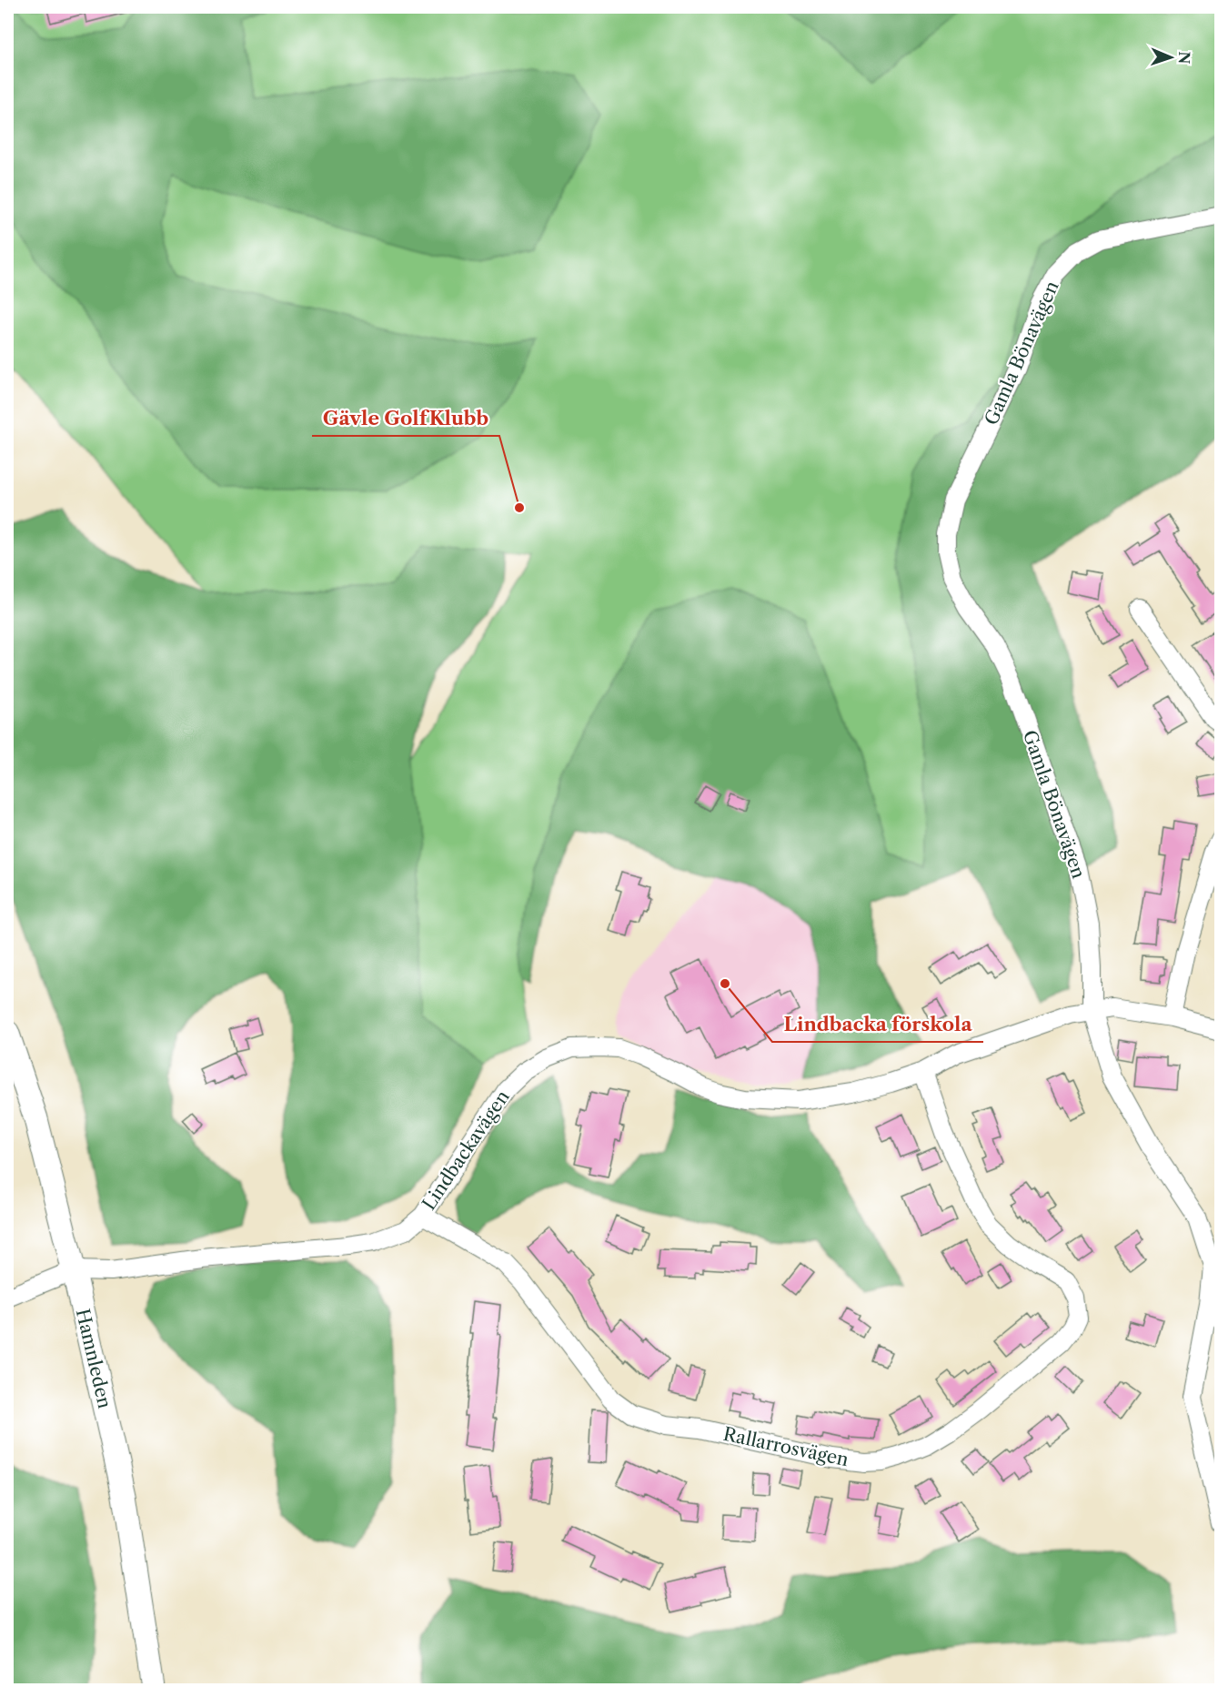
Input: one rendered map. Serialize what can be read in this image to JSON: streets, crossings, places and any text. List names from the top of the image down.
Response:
{
  "streets": {
    "main road": ["Hamnleden"],
    "street": ["Gamla Bönavägen", "Lindbackavägen", "Rallarrosvägen"]
  },
  "crossings": [
    ["Gamla Bönavägen", "Lindbackavägen"],
    ["Lindbackavägen", "Hamnleden"],
    ["Lindbackavägen", "Rallarrosvägen"]
  ],
  "places": ["Gävle GolfKlubb", "Lindbacka förskola"],
  "north": "right"
}
